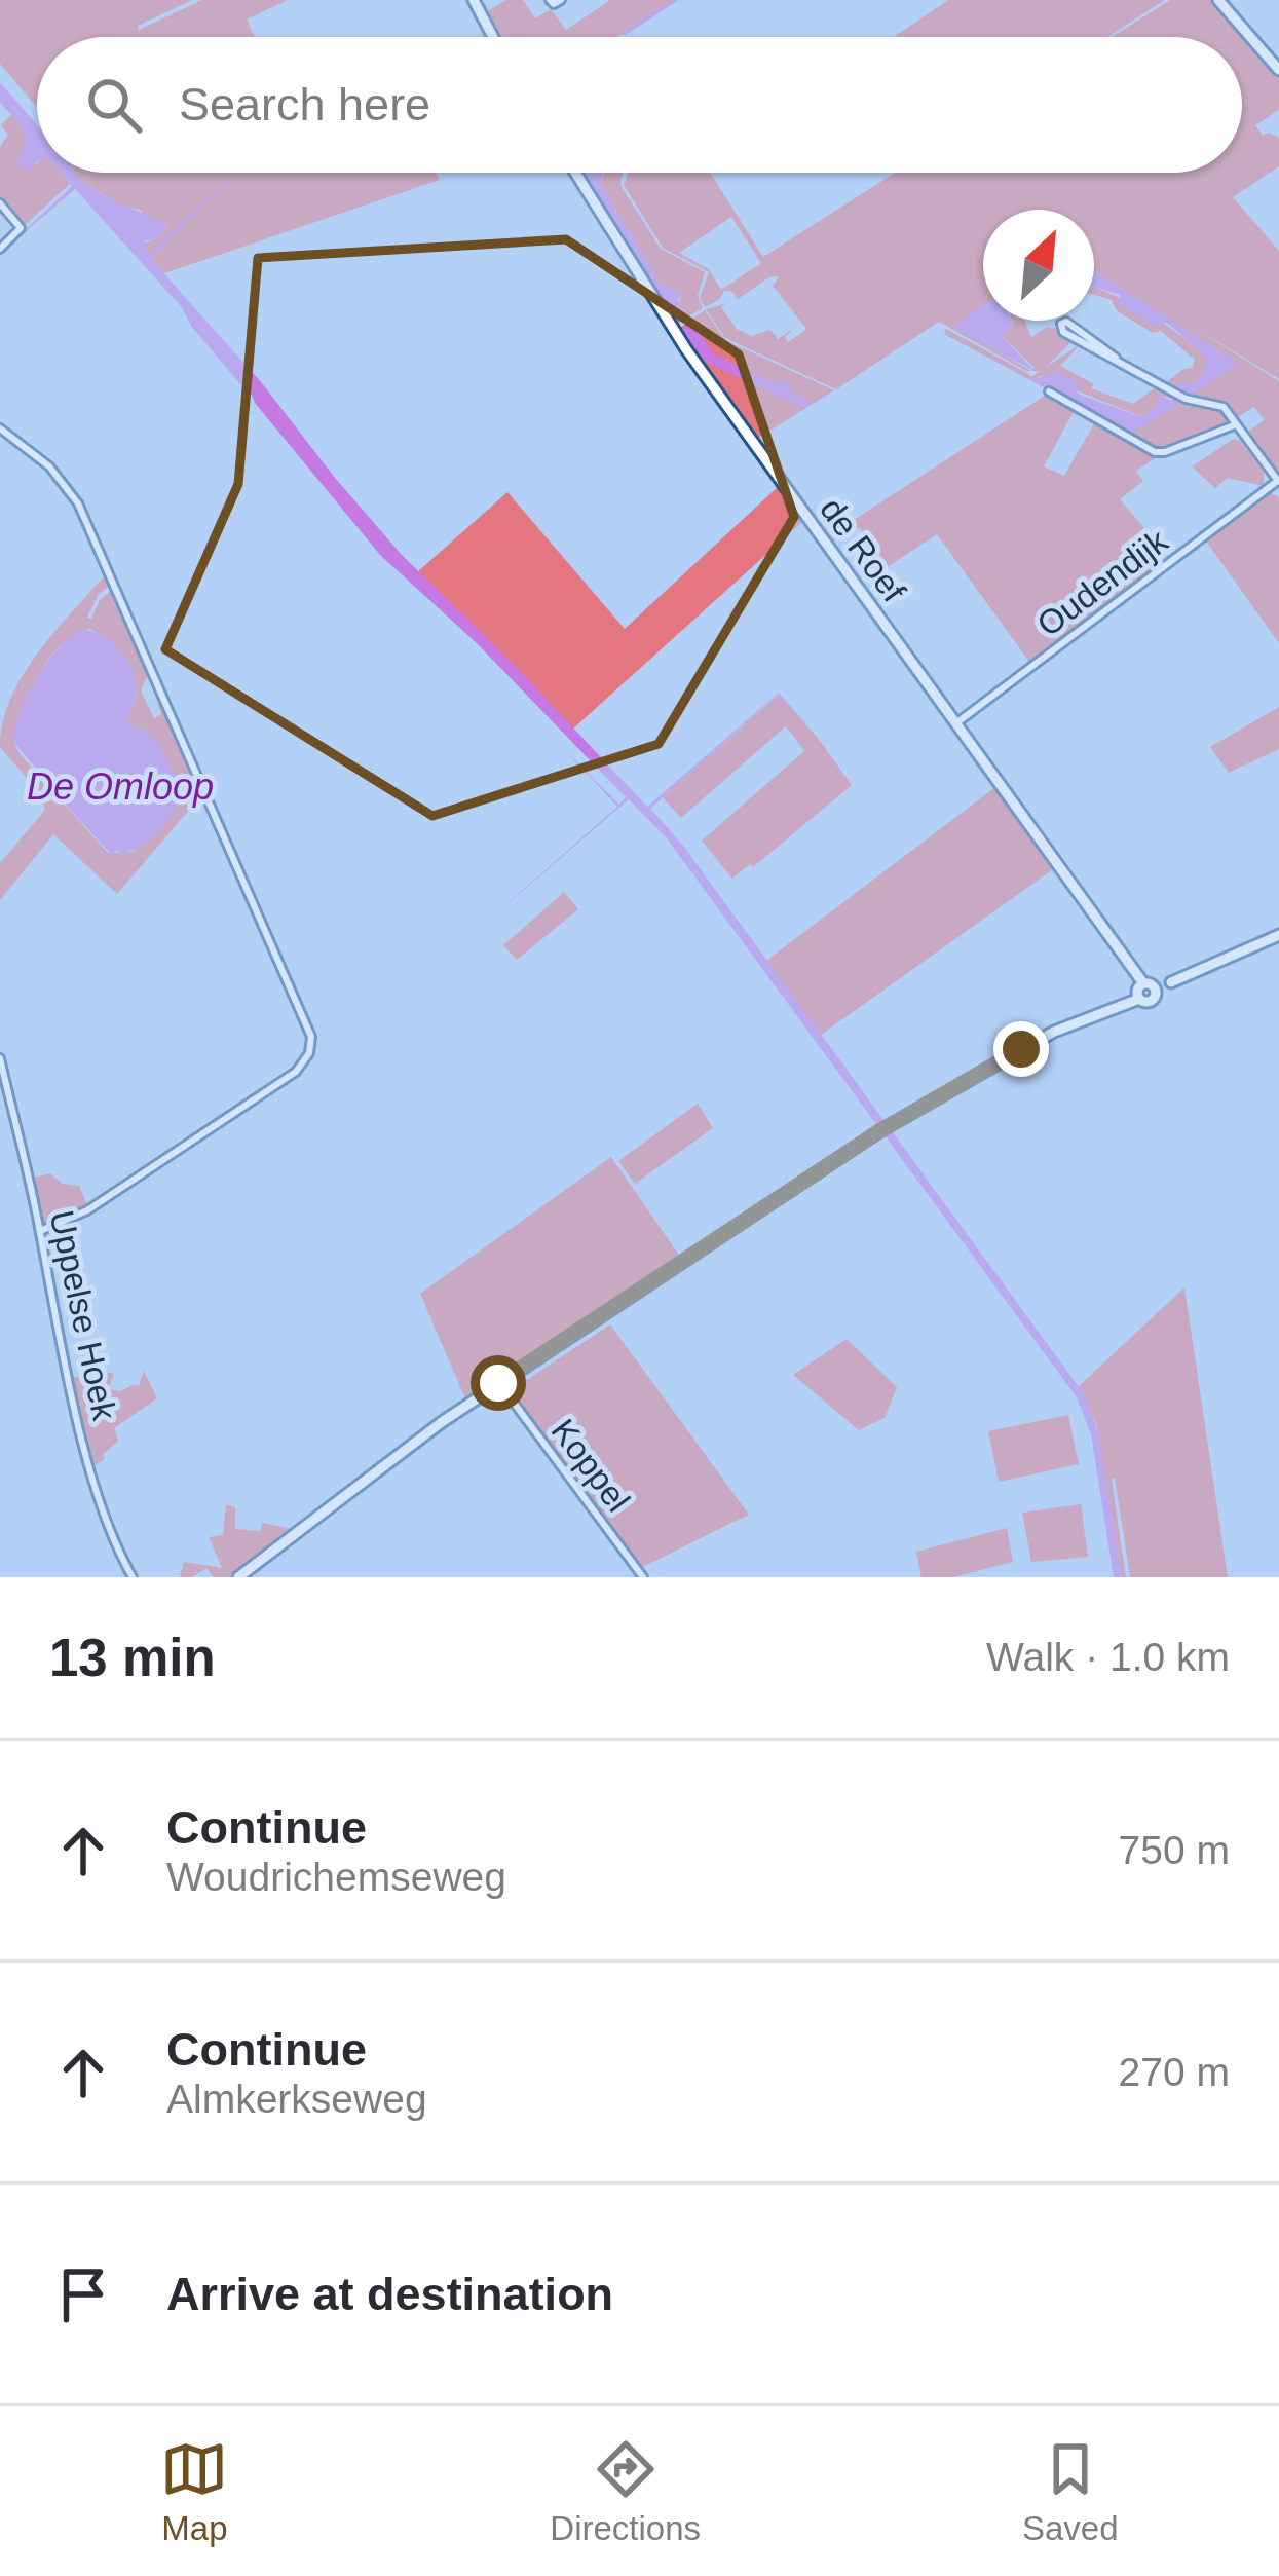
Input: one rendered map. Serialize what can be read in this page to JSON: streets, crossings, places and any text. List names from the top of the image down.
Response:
{
  "streets": {
    "street": [
      "de Roef",
      "Oudendijk",
      "Uppelse Hoek",
      "Koppel"
    ]
  },
  "crossings": [
    ["de Roef", "Oudendijk"]
  ],
  "water": ["De Omloop"],
  "north": "top right",
  "page": {
    "search": "Search here",
    "heading": ["13 min", "Walk · 1.0 km"],
    "list": [
      ["Continue", "Woudrichemseweg", "750 m"],
      ["Continue", "Almkerkseweg", "270 m"],
      "Arrive at destination"
    ],
    "nav": ["Map", "Directions", "Saved"]
  }
}
